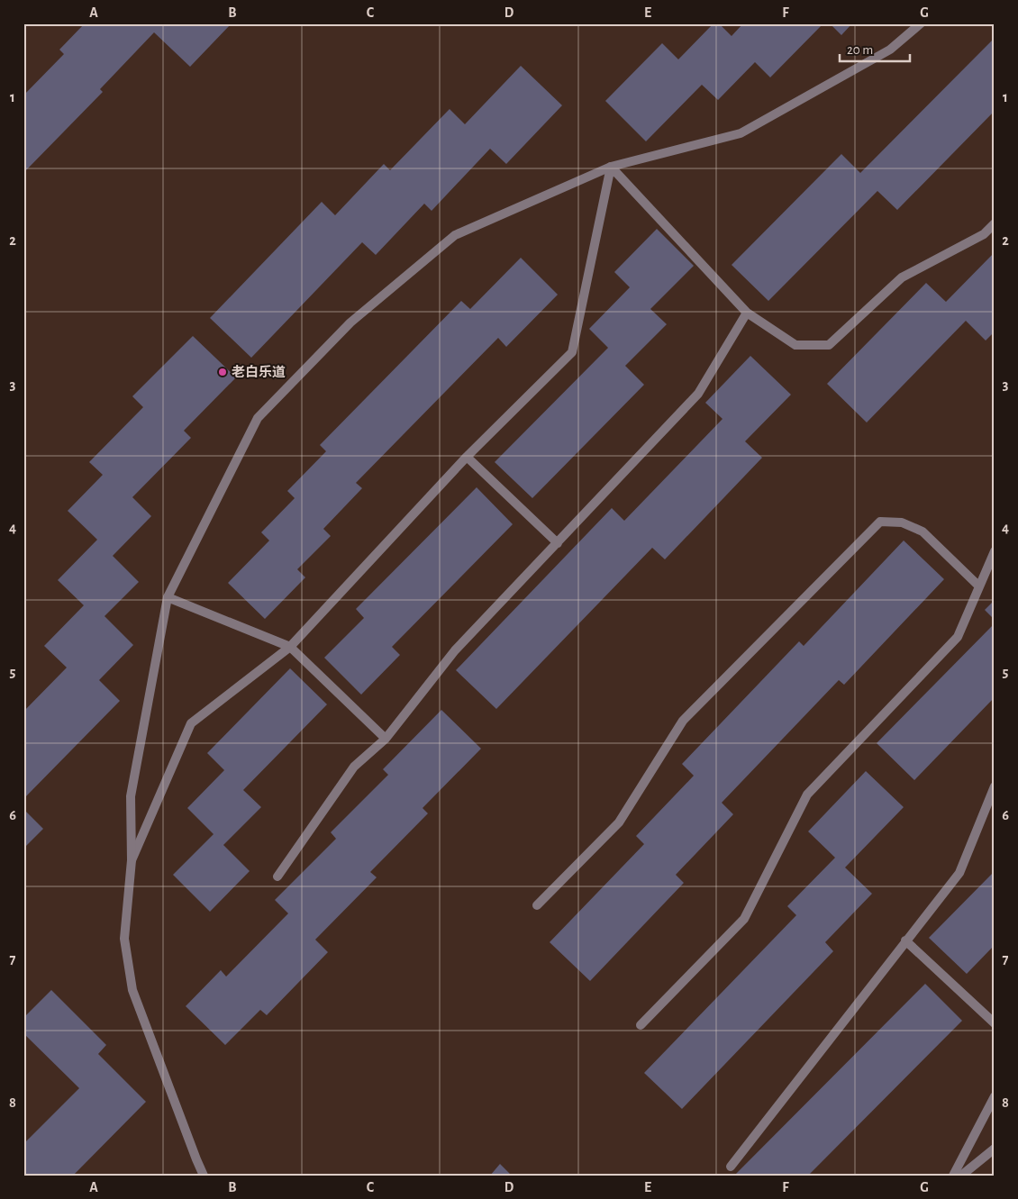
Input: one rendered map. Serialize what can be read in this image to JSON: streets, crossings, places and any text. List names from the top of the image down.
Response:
{
  "places": ["老白乐道"],
  "scale_bar": "20 m",
  "grid": {
    "columns": [
      "A",
      "B",
      "C",
      "D",
      "E",
      "F",
      "G"
    ],
    "rows": [
      "1",
      "2",
      "3",
      "4",
      "5",
      "6",
      "7",
      "8"
    ]
  }
}
